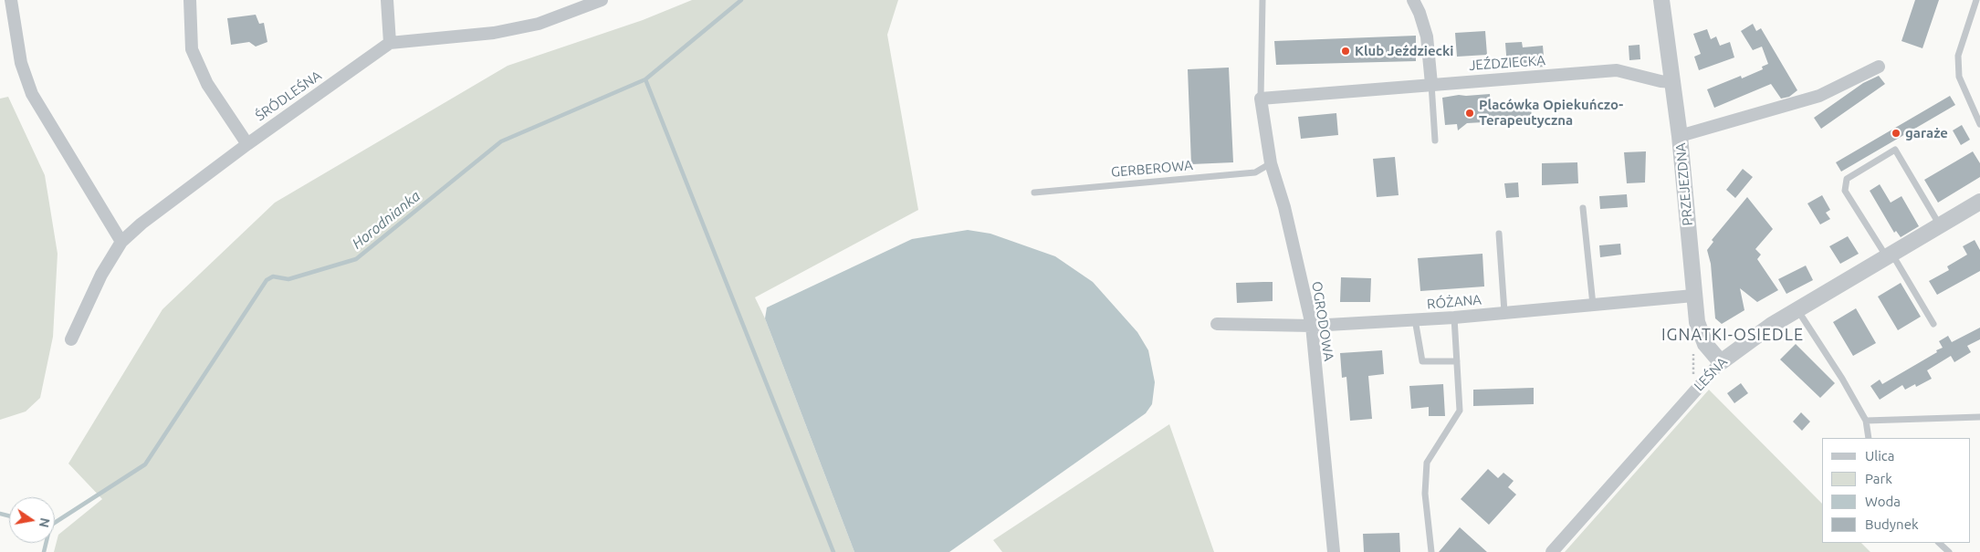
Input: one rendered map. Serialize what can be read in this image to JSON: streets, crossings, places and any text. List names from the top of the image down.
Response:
{
  "streets": {
    "street": [
      "JEŹDZIECKA",
      "ŚRÓDLEŚNA",
      "PRZEJEZDNA",
      "RÓŻANA",
      "OGRODOWA",
      "LEŚNA"
    ],
    "lane": ["GERBEROWA"]
  },
  "crossings": [
    ["JEŹDZIECKA", "PRZEJEZDNA"],
    ["JEŹDZIECKA", "OGRODOWA"],
    ["GERBEROWA", "OGRODOWA"],
    ["PRZEJEZDNA", "RÓŻANA"],
    ["PRZEJEZDNA", "LEŚNA"],
    ["RÓŻANA", "OGRODOWA"]
  ],
  "districts": ["IGNATKI-OSIEDLE"],
  "water": ["Horodnianka"],
  "places": ["Klub Jeździecki", "Placówka Opiekuńczo- Terapeutyczna", "garaże"],
  "legend": [
    "Ulica",
    "Park",
    "Woda",
    "Budynek"
  ],
  "north": "right"
}
